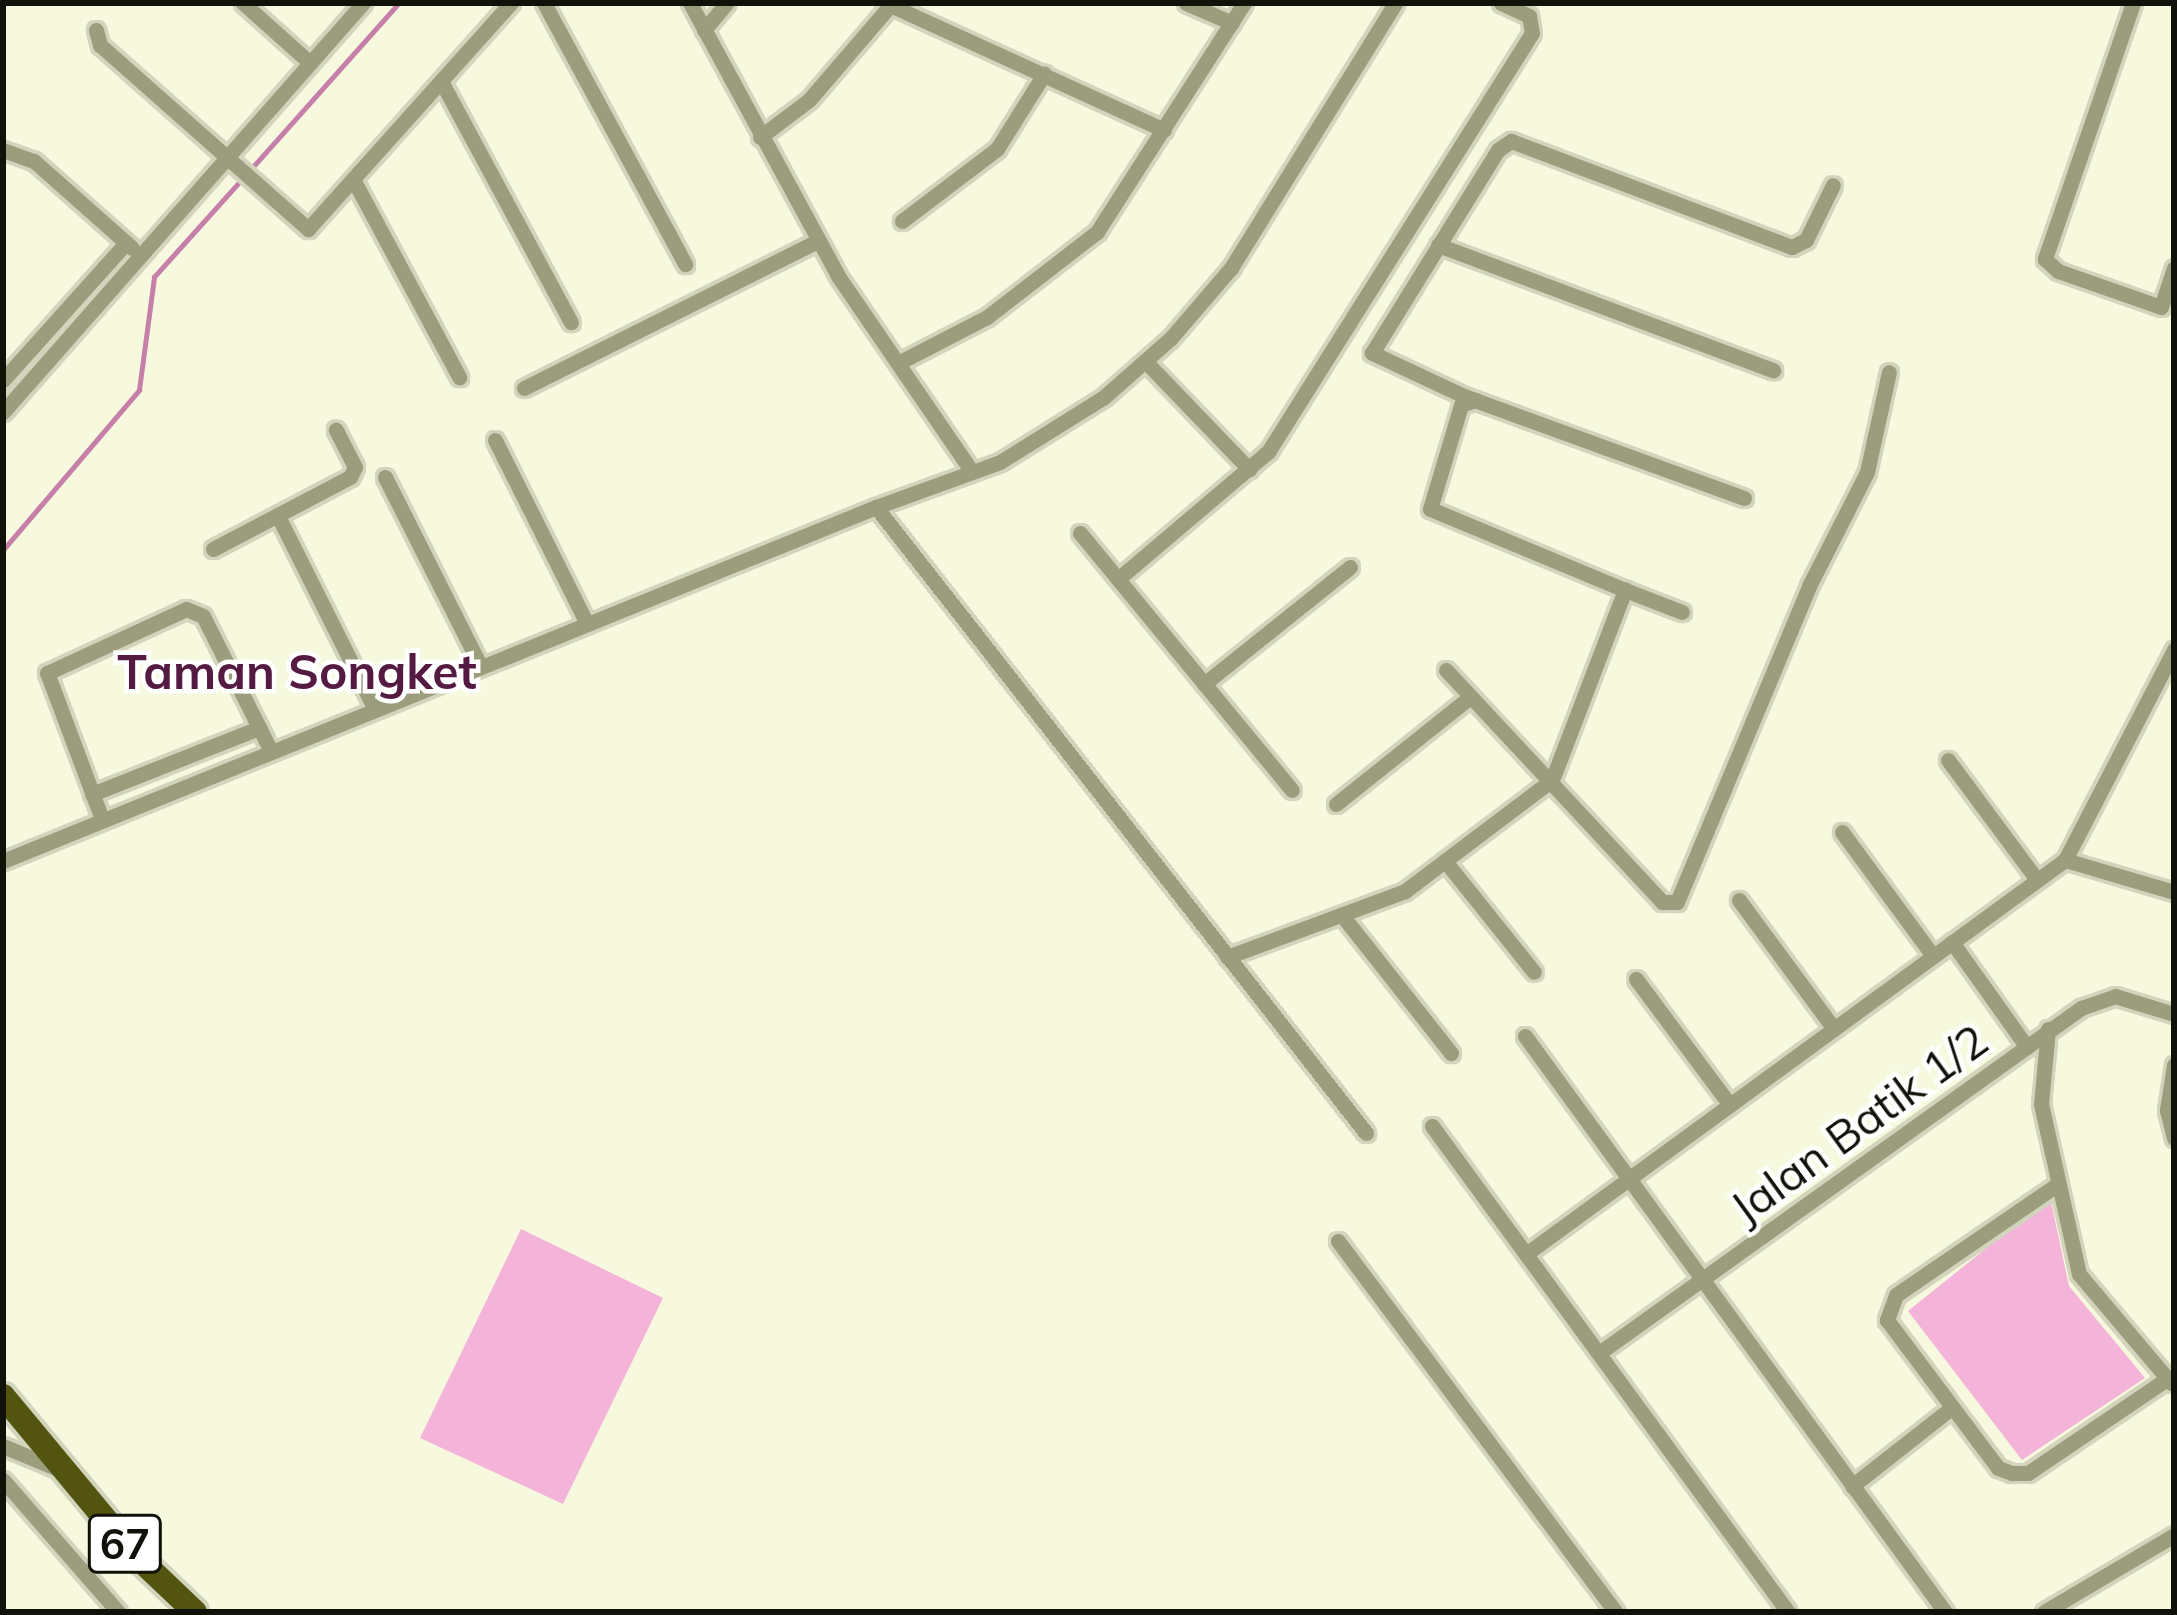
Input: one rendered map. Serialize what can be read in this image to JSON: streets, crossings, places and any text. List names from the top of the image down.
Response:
{
  "streets": {
    "main road": ["67"],
    "street": ["Jalan Batik 1/2"]
  },
  "districts": ["Taman Songket"]
}
